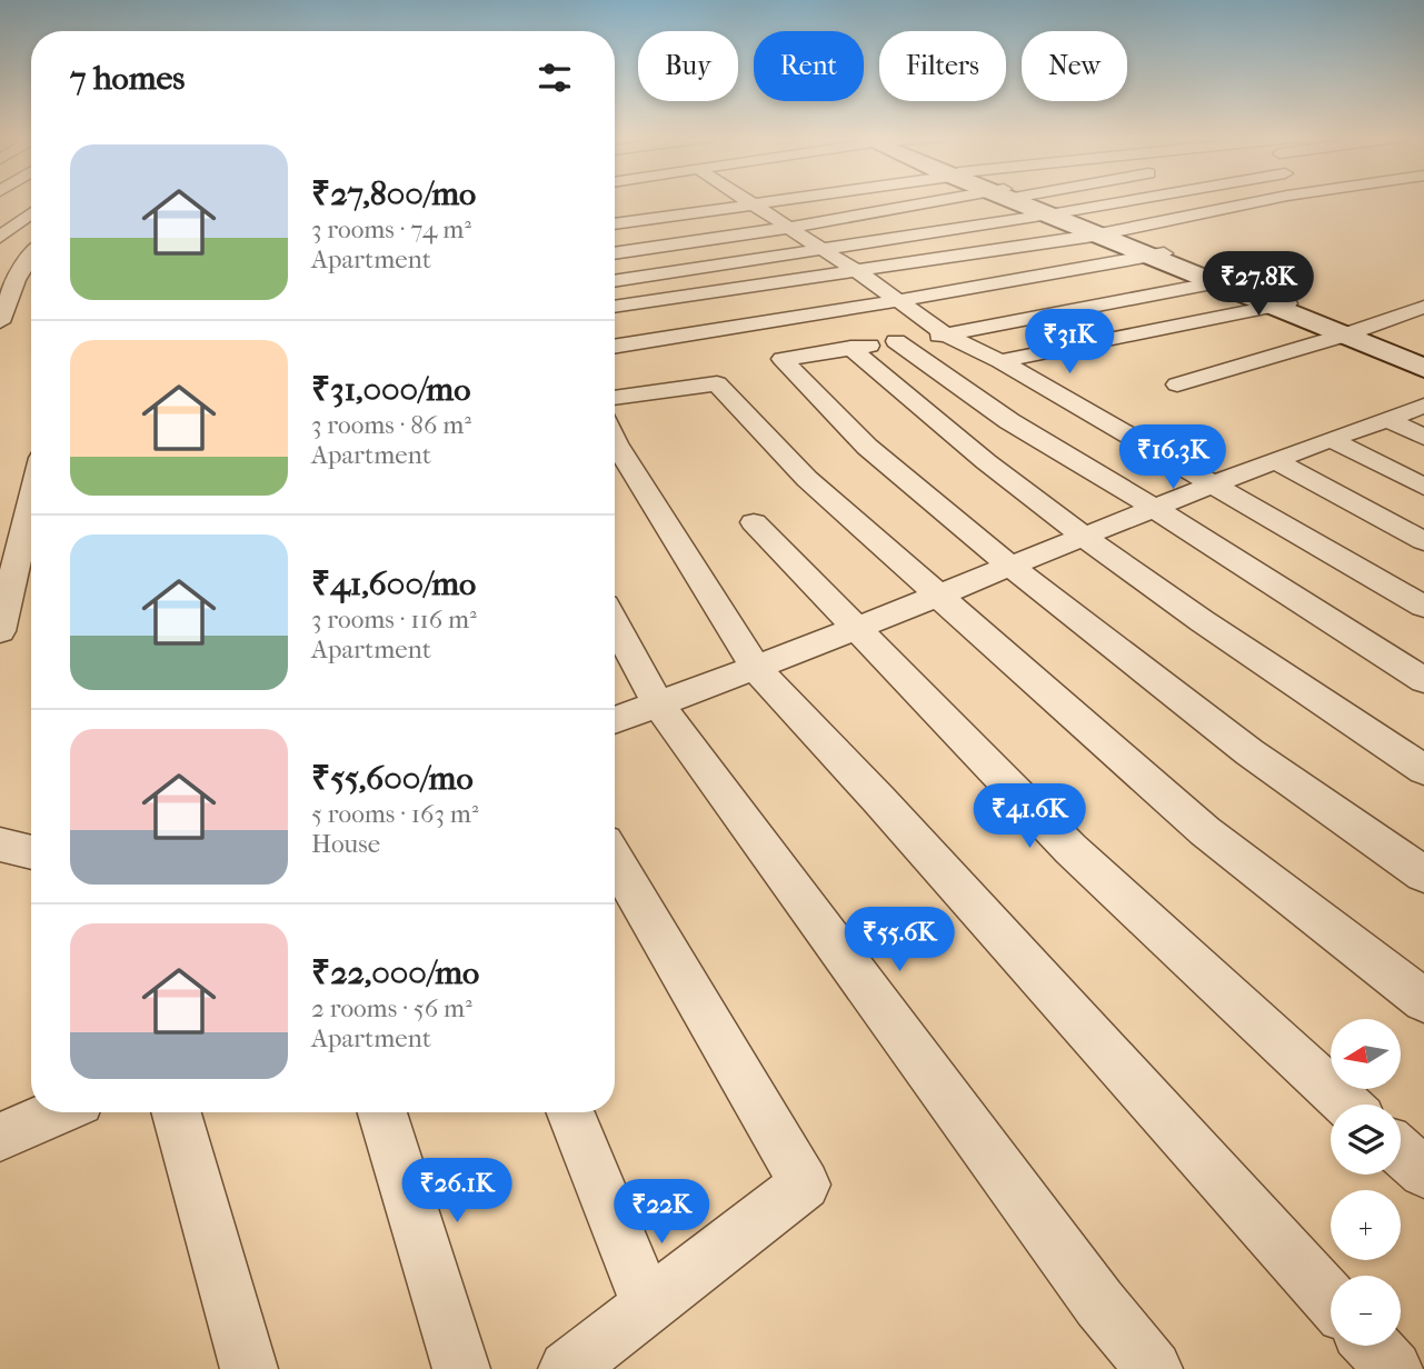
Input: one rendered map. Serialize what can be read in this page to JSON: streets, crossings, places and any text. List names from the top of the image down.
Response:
{
  "north": "left",
  "page": {
    "chip": [
      "Buy",
      "Rent",
      "Filters",
      "New"
    ],
    "heading": "7 homes",
    "list": [
      {
        "name": "₹27,800/mo",
        "note": "3 rooms · 74 m² · Apartment"
      },
      {
        "name": "₹31,000/mo",
        "note": "3 rooms · 86 m² · Apartment"
      },
      {
        "name": "₹41,600/mo",
        "note": "3 rooms · 116 m² · Apartment"
      },
      {
        "name": "₹55,600/mo",
        "note": "5 rooms · 163 m² · House"
      },
      {
        "name": "₹22,000/mo",
        "note": "2 rooms · 56 m² · Apartment"
      }
    ],
    "price": [
      "₹27.8K",
      "₹31K",
      "₹16.3K",
      "₹41.6K",
      "₹55.6K",
      "₹26.1K",
      "₹22K"
    ],
    "map_buttons": ["+", "−"]
  }
}
